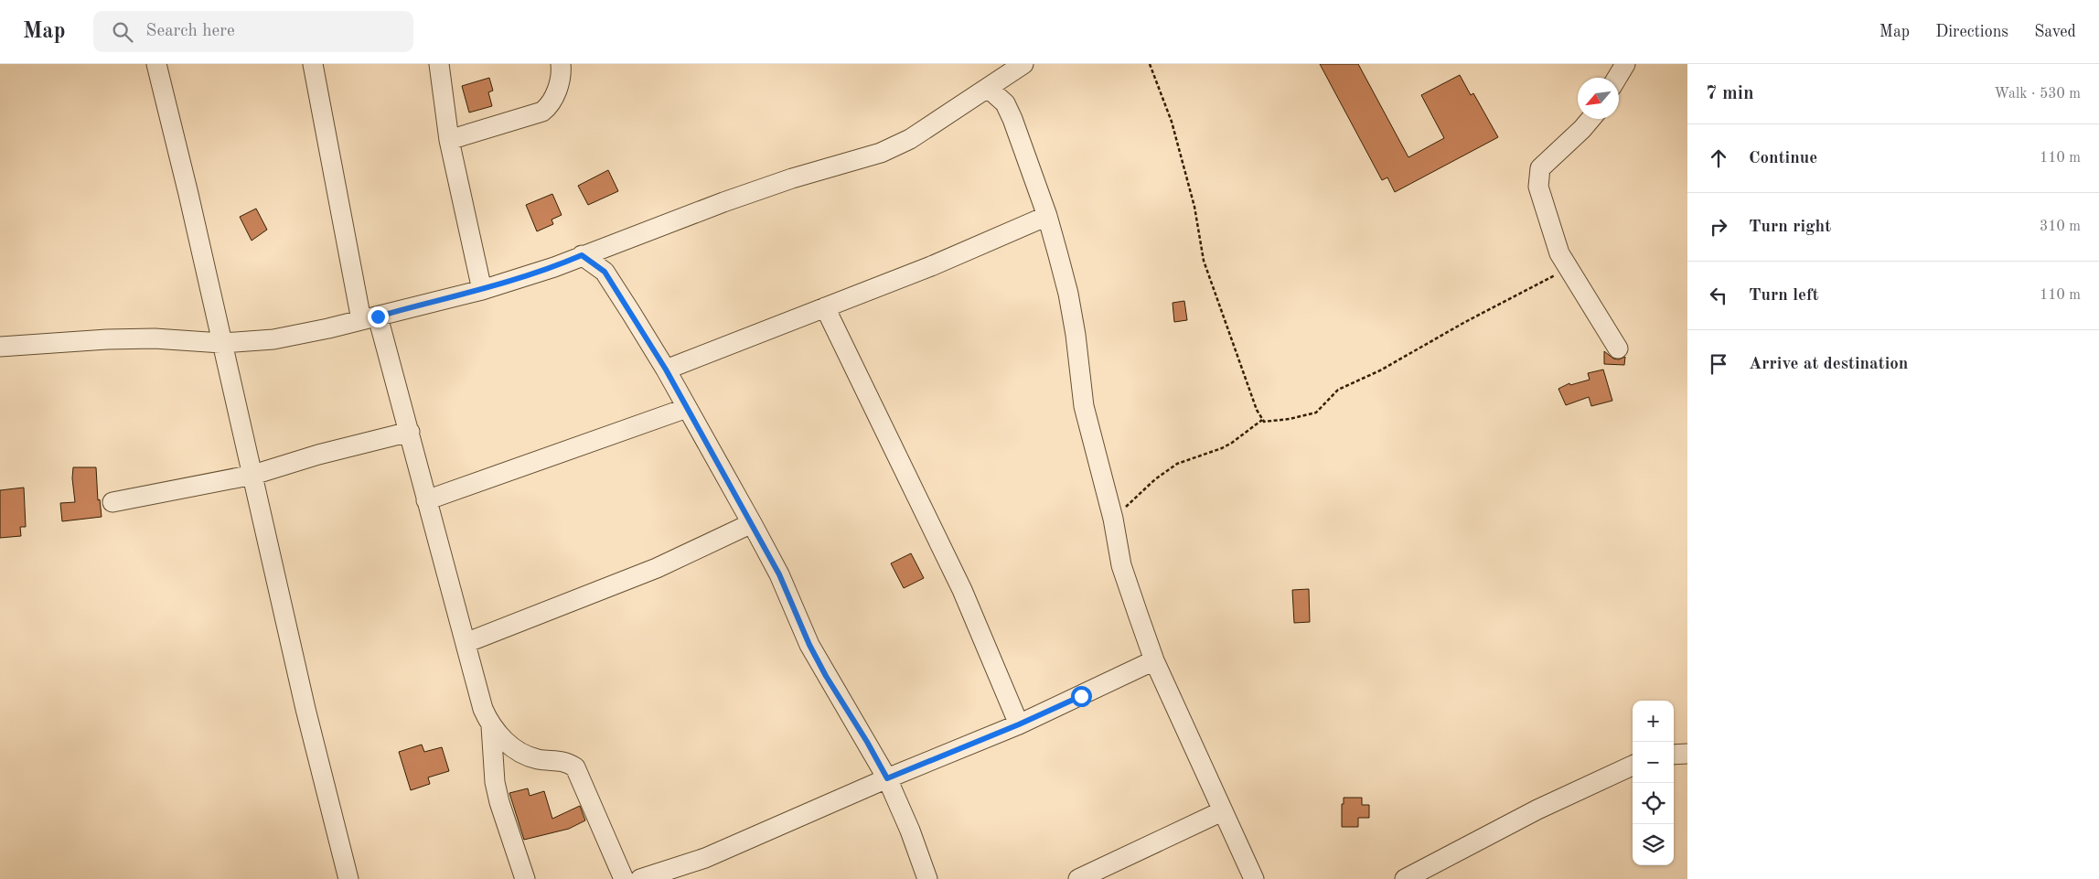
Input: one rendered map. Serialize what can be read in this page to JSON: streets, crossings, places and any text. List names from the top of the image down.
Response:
{
  "north": "bottom left",
  "page": {
    "header": "Map",
    "search": "Search here",
    "nav": ["Map", "Directions", "Saved"],
    "heading": ["7 min", "Walk · 530 m"],
    "list": [
      ["Continue", "110 m"],
      ["Turn right", "310 m"],
      ["Turn left", "110 m"],
      "Arrive at destination"
    ],
    "map_buttons": ["+", "−"]
  }
}
